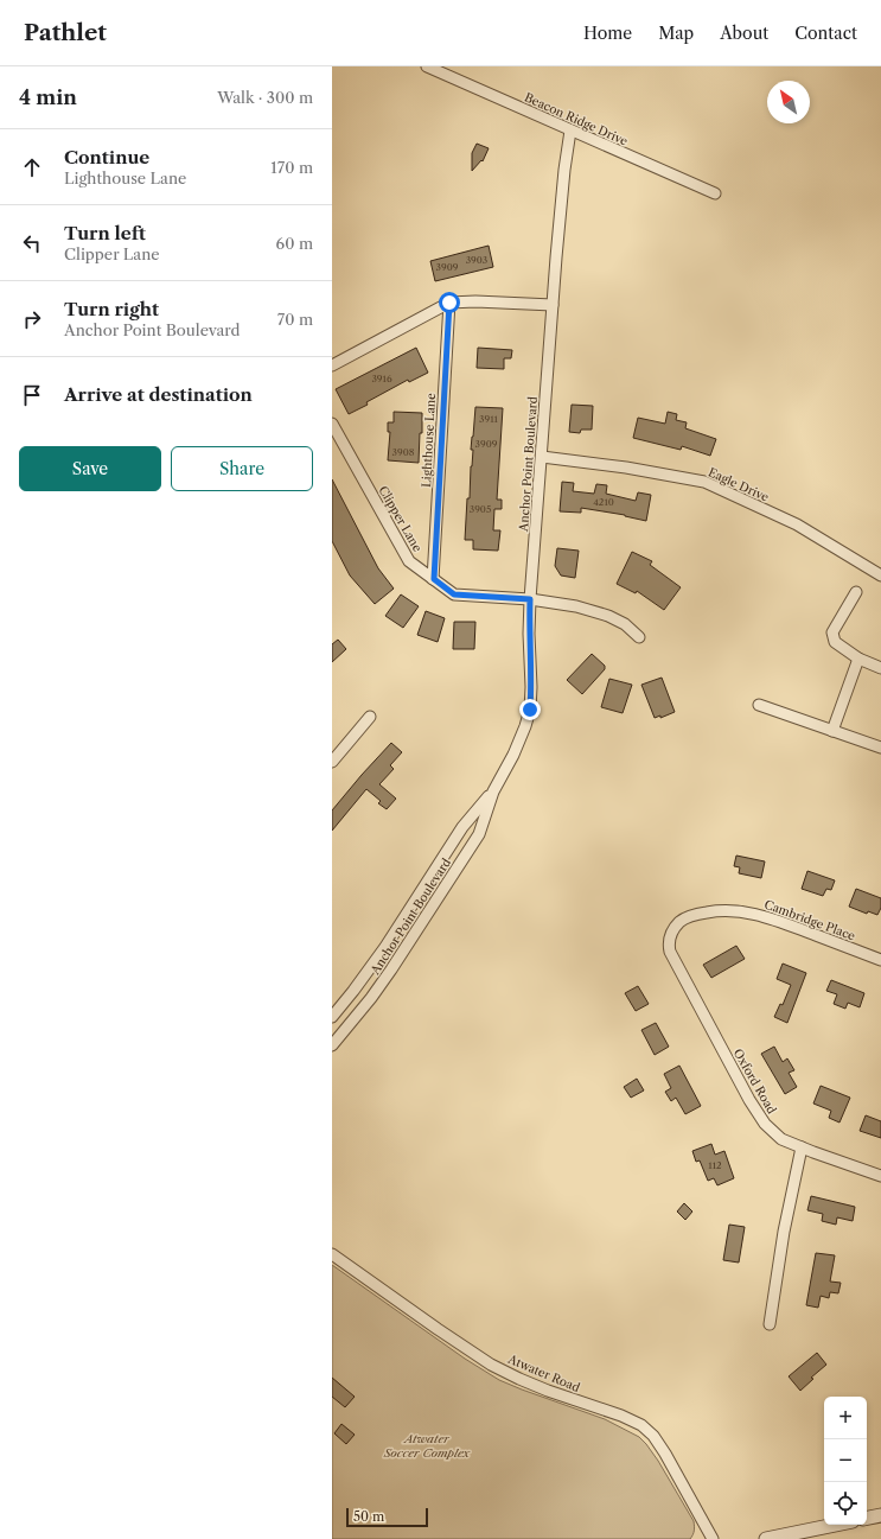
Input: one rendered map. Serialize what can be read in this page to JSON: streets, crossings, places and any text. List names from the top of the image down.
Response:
{
  "streets": {
    "street": [
      "Beacon Ridge Drive",
      "Lighthouse Lane",
      "Anchor Point Boulevard",
      "Eagle Drive",
      "Clipper Lane",
      "Cambridge Place",
      "Oxford Road",
      "Atwater Road"
    ]
  },
  "crossings": [
    ["Beacon Ridge Drive", "Anchor Point Boulevard"],
    ["Lighthouse Lane", "Clipper Lane"],
    ["Anchor Point Boulevard", "Eagle Drive"],
    ["Anchor Point Boulevard", "Clipper Lane"],
    ["Cambridge Place", "Oxford Road"]
  ],
  "parks": ["Atwater Soccer Complex"],
  "house_numbers": [
    "3903",
    "3909",
    "3916",
    "3911",
    "3909",
    "3908",
    "4210",
    "3905",
    "112"
  ],
  "scale_bar": "50 m",
  "north": "top left",
  "page": {
    "header": "Pathlet",
    "nav": [
      "Home",
      "Map",
      "About",
      "Contact"
    ],
    "heading": ["4 min", "Walk · 300 m"],
    "list": [
      ["Continue", "Lighthouse Lane", "170 m"],
      ["Turn left", "Clipper Lane", "60 m"],
      ["Turn right", "Anchor Point Boulevard", "70 m"],
      "Arrive at destination"
    ],
    "buttons": ["Save", "Share"],
    "map_buttons": ["+", "−"],
    "scale": "50 m"
  }
}
